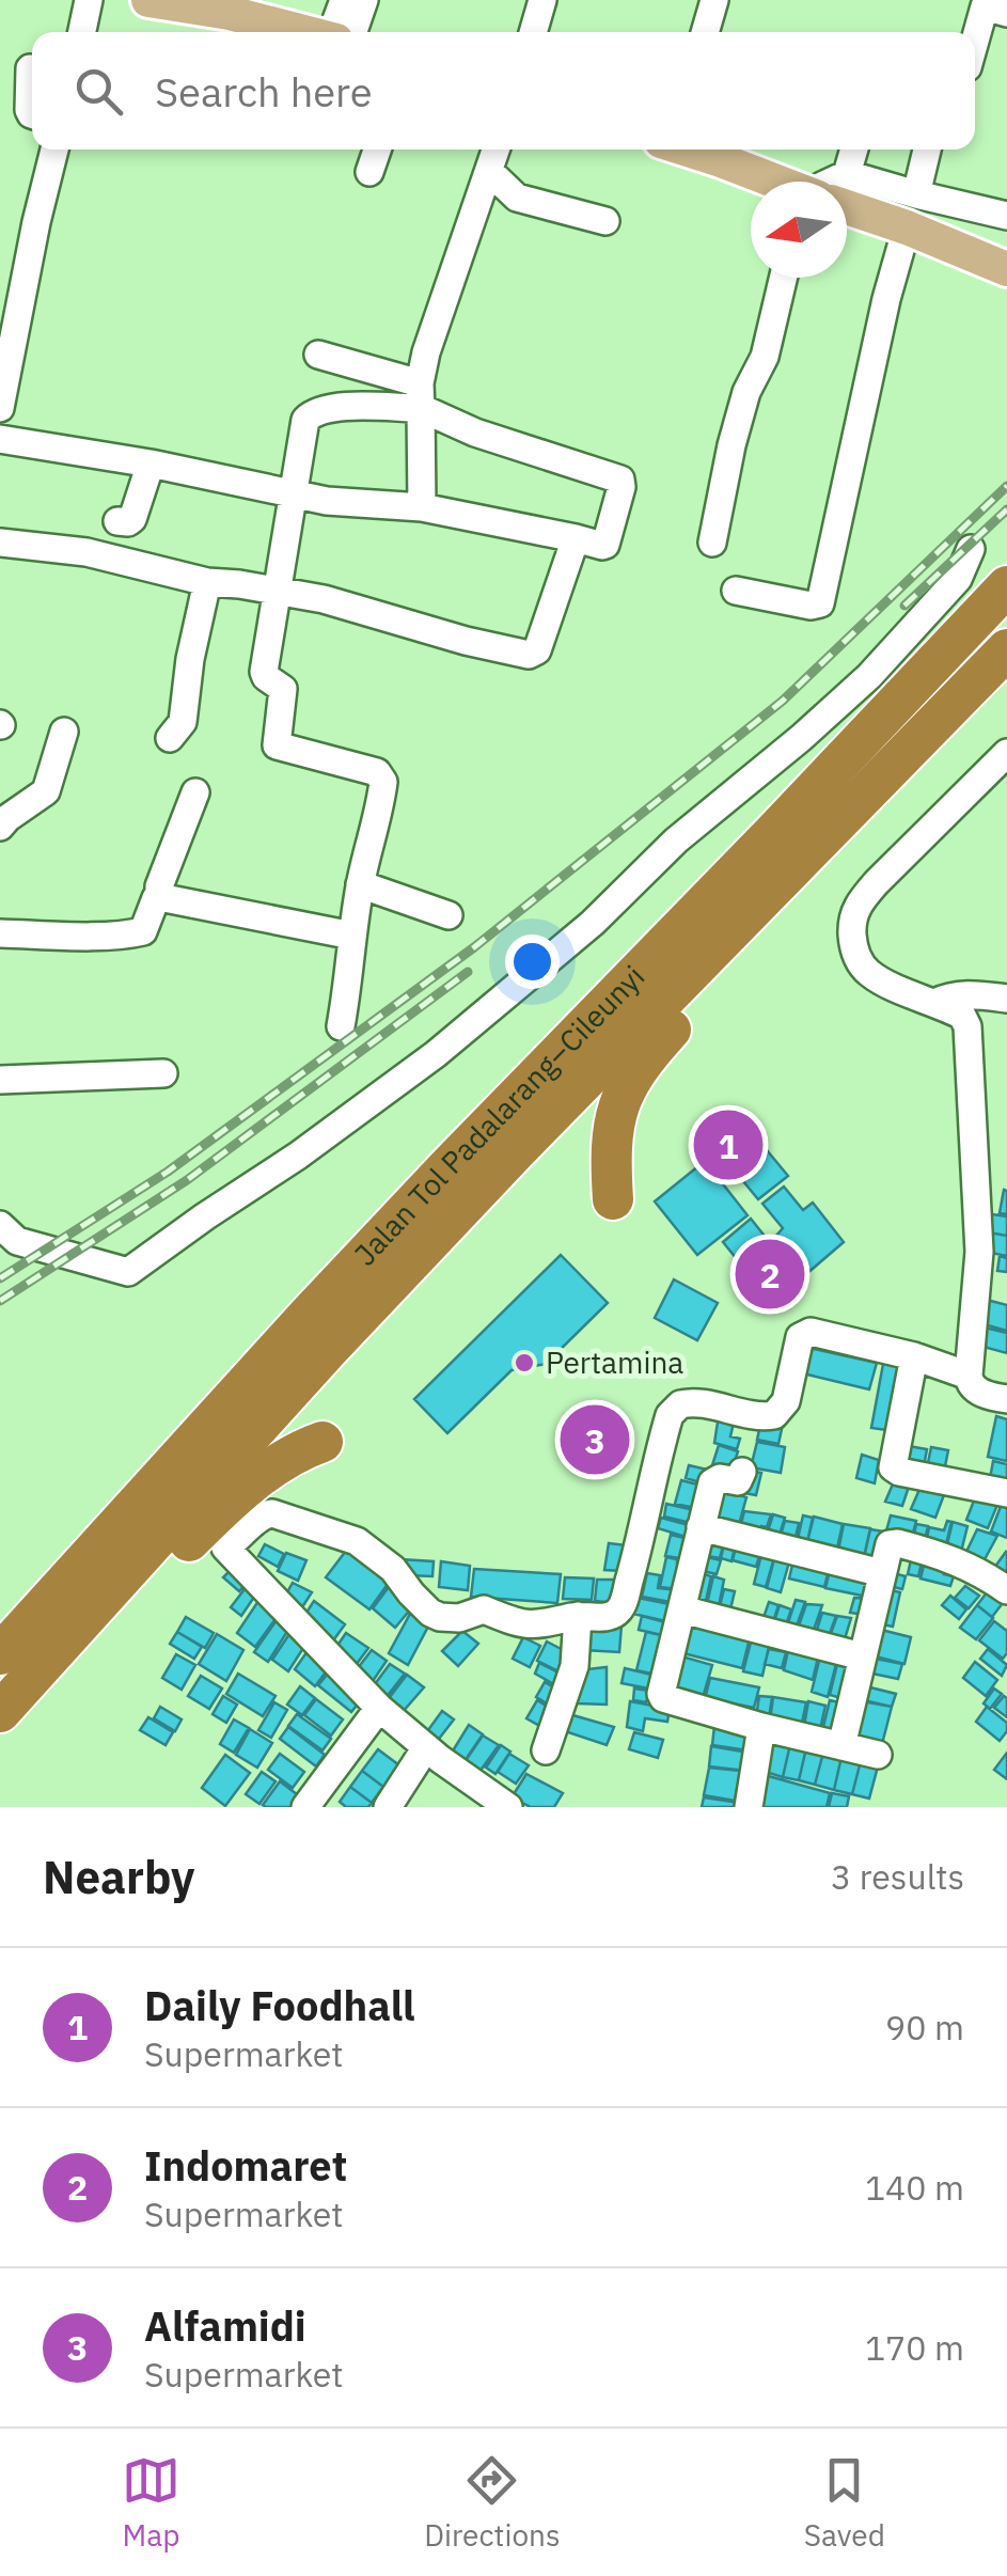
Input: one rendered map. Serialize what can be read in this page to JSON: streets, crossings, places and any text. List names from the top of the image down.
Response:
{
  "streets": {
    "highway": ["Jalan Tol Padalarang–Cileunyi"]
  },
  "places": ["Pertamina"],
  "north": "left",
  "page": {
    "search": "Search here",
    "pins": ["1", "2", "3"],
    "heading": ["Nearby", "3 results"],
    "list": [
      {
        "mark": "1",
        "name": "Daily Foodhall",
        "note": "Supermarket",
        "value": "90 m"
      },
      {
        "mark": "2",
        "name": "Indomaret",
        "note": "Supermarket",
        "value": "140 m"
      },
      {
        "mark": "3",
        "name": "Alfamidi",
        "note": "Supermarket",
        "value": "170 m"
      }
    ],
    "nav": ["Map", "Directions", "Saved"]
  }
}
